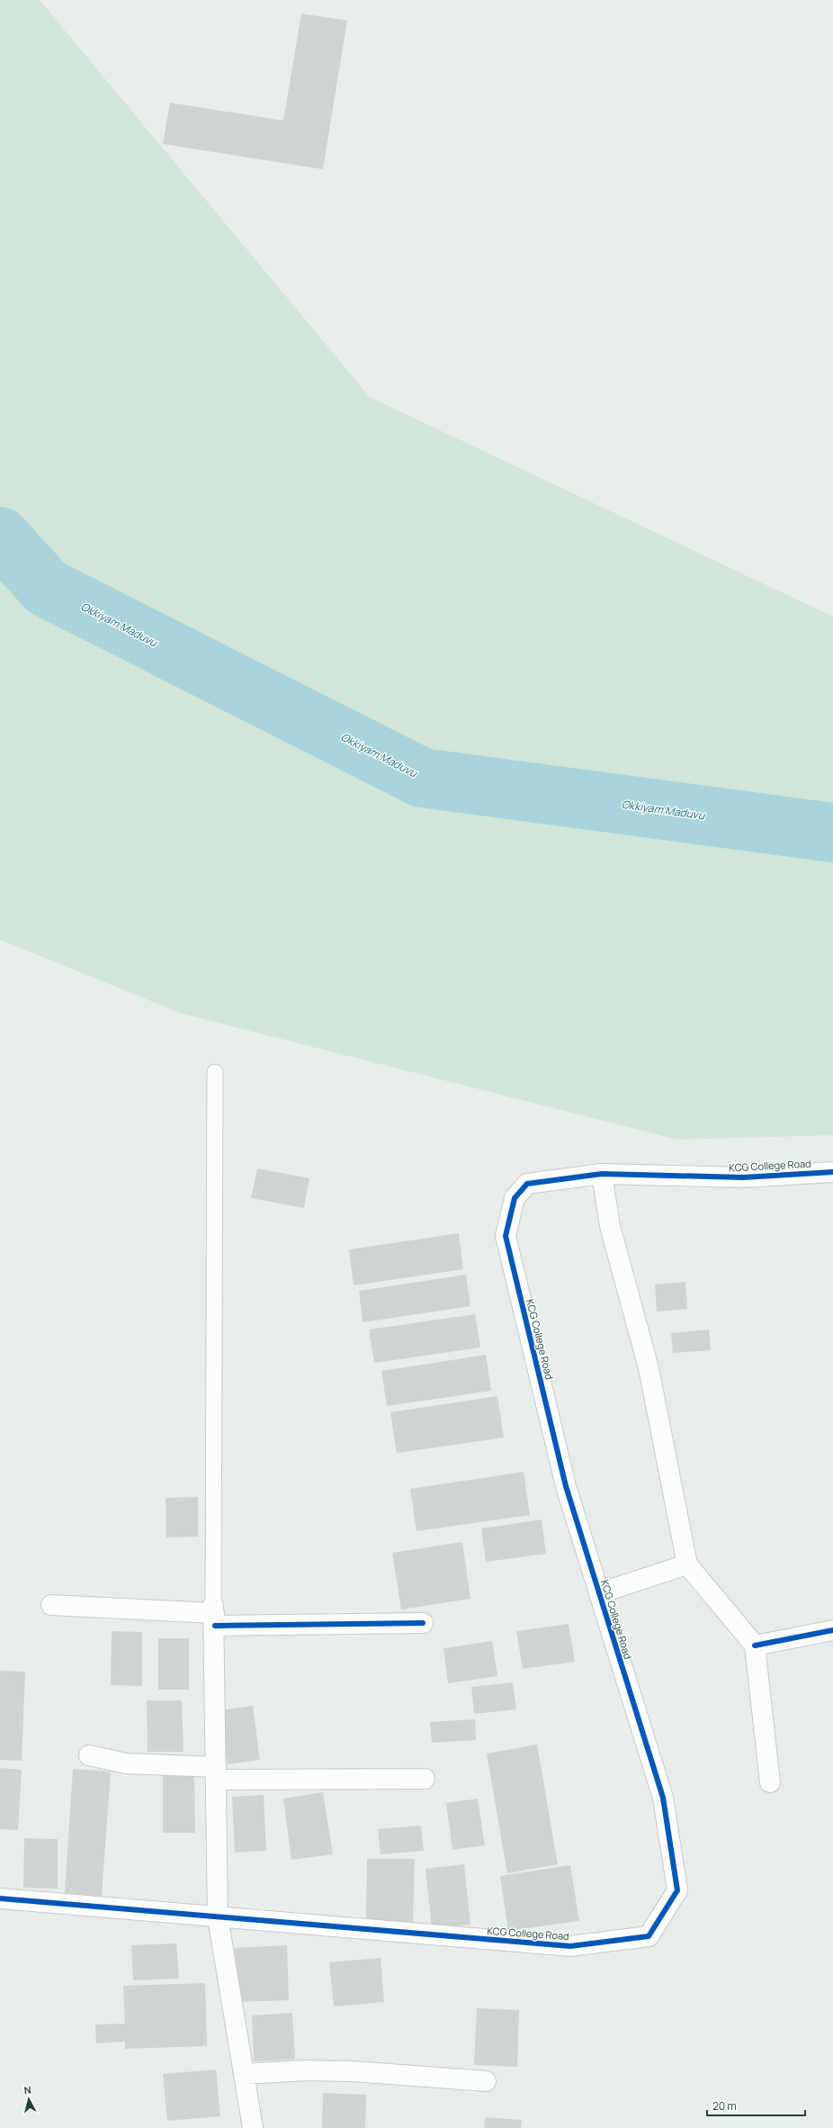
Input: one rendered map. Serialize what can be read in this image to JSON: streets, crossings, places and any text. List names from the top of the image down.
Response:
{
  "streets": {
    "street": ["KCG College Road"]
  },
  "water": ["Okkiyam Maduvu"],
  "scale_bar": "20 m",
  "north": "top"
}
